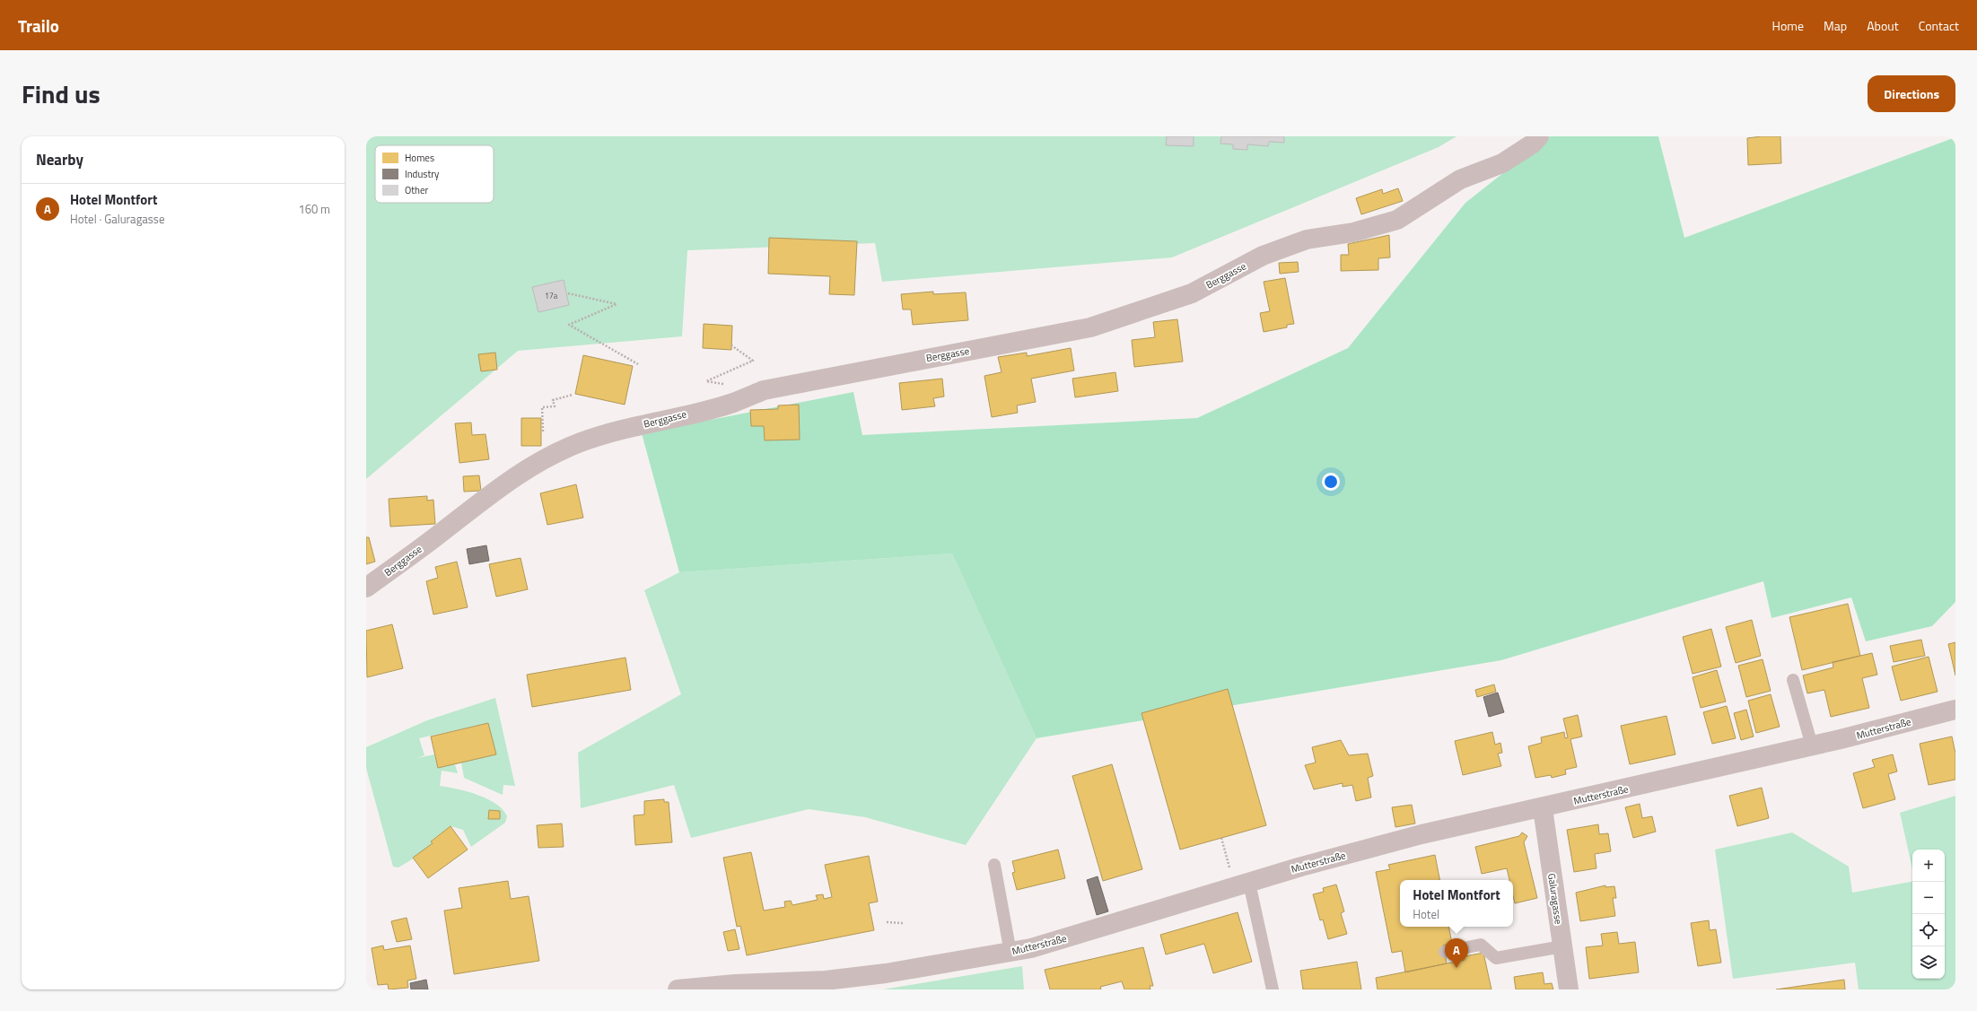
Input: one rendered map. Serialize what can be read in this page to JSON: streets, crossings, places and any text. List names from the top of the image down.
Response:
{
  "streets": {
    "street": ["Berggasse", "Mutterstraße", "Galuragasse"]
  },
  "crossings": [
    ["Mutterstraße", "Galuragasse"]
  ],
  "house_numbers": ["17a"],
  "legend": ["Homes", "Industry", "Other"],
  "page": {
    "header": "Trailo",
    "nav": [
      "Home",
      "Map",
      "About",
      "Contact"
    ],
    "title": "Find us",
    "buttons": "Directions",
    "heading": "Nearby",
    "list": [
      {
        "mark": "A",
        "name": "Hotel Montfort",
        "note": "Hotel · Galuragasse",
        "value": "160 m"
      }
    ],
    "map_buttons": ["+", "−"],
    "popup": ["Hotel Montfort", "Hotel"],
    "pins": "A"
  }
}
